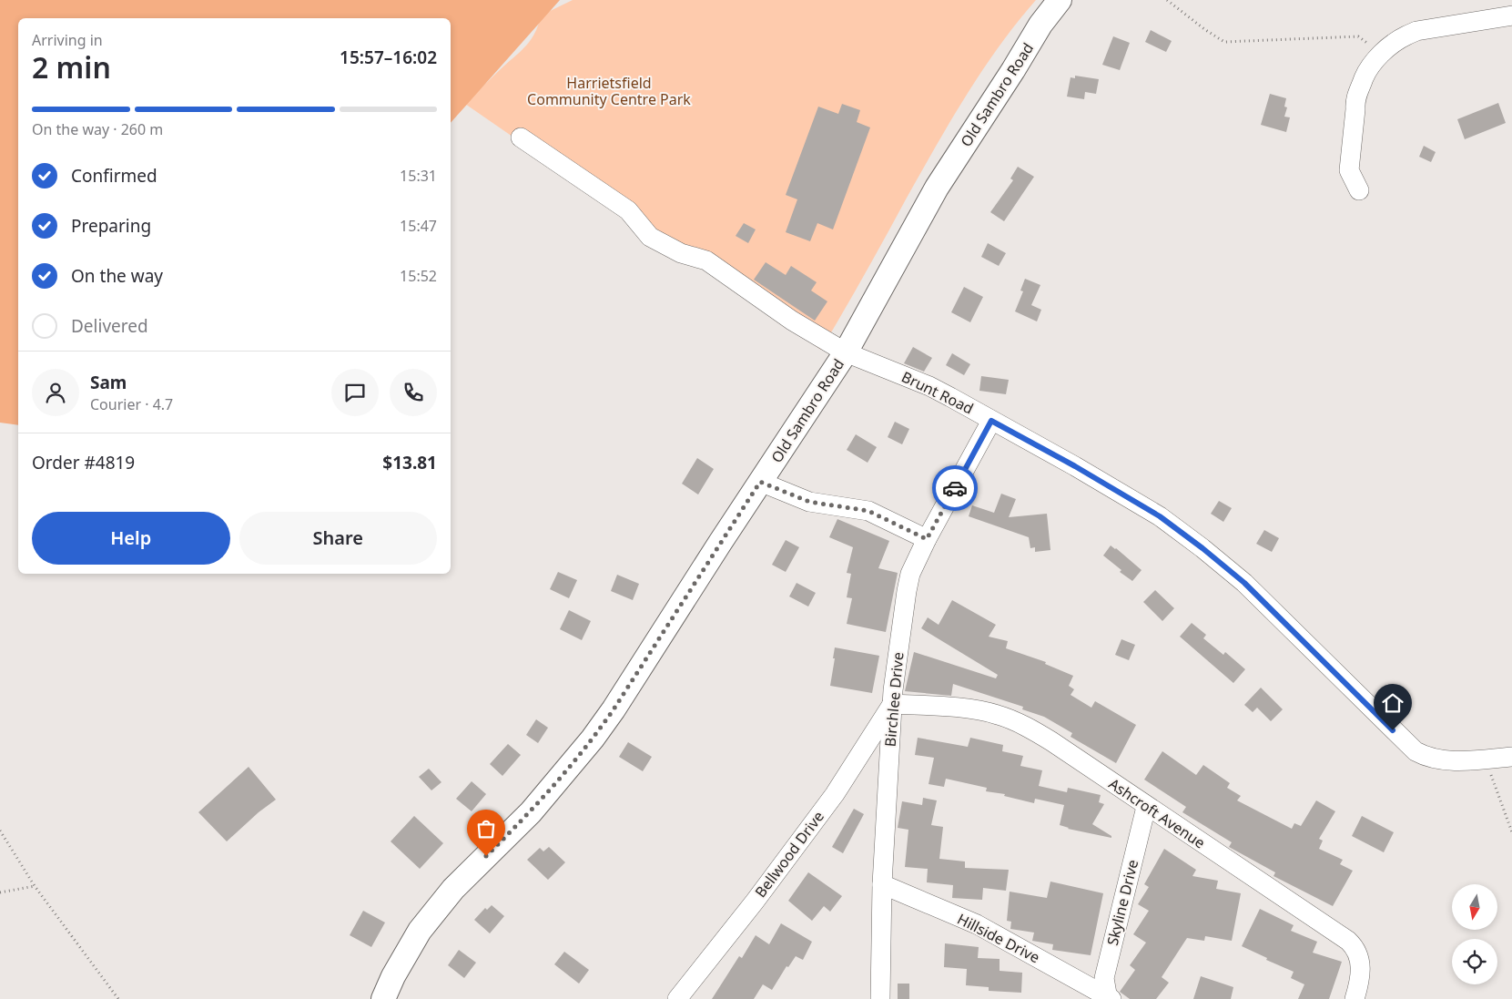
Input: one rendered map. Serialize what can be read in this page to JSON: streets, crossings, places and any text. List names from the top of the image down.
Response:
{
  "streets": {
    "main road": ["Old Sambro Road"],
    "street": [
      "Brunt Road",
      "Birchlee Drive",
      "Ashcroft Avenue",
      "Bellwood Drive",
      "Skyline Drive",
      "Hillside Drive"
    ]
  },
  "crossings": [
    ["Old Sambro Road", "Brunt Road"],
    ["Brunt Road", "Birchlee Drive"],
    ["Birchlee Drive", "Ashcroft Avenue"],
    ["Birchlee Drive", "Bellwood Drive"],
    ["Birchlee Drive", "Hillside Drive"],
    ["Ashcroft Avenue", "Bellwood Drive"],
    ["Ashcroft Avenue", "Skyline Drive"],
    ["Skyline Drive", "Hillside Drive"]
  ],
  "parks": ["Harrietsfield Community Centre Park"],
  "north": "bottom",
  "page": {
    "heading": ["2 min", "Arriving in", "15:57–16:02"],
    "panel": [
      "Sam",
      "Courier · 4.7",
      "Order #4819",
      "$13.81"
    ],
    "bar": "On the way · 260 m",
    "list": [
      ["Confirmed", "15:31"],
      ["Preparing", "15:47"],
      ["On the way", "15:52"],
      "Delivered"
    ],
    "buttons": ["Help", "Share"]
  }
}
